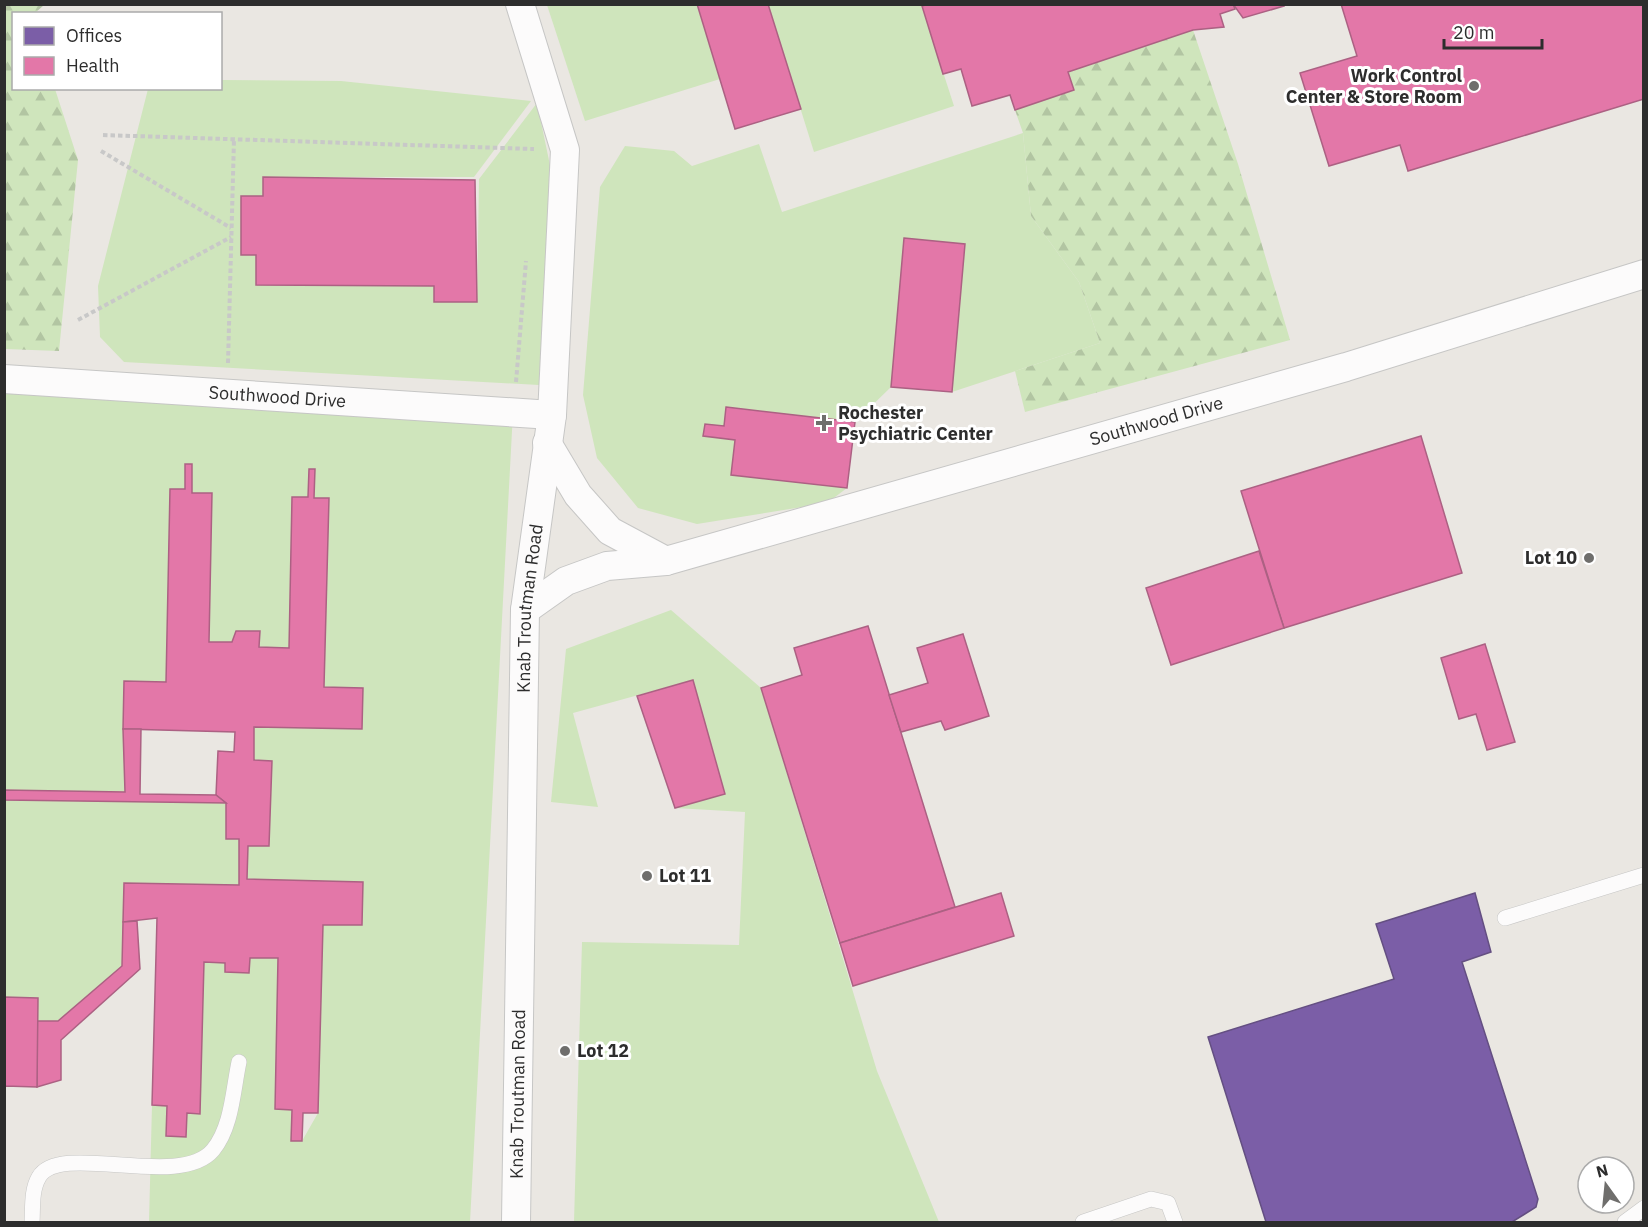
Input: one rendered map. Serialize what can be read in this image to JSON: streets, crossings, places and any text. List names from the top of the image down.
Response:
{
  "streets": {
    "street": ["Southwood Drive", "Knab Troutman Road"]
  },
  "crossings": [
    ["Southwood Drive", "Knab Troutman Road"]
  ],
  "places": {
    "other": [
      "Work Control Center & Store Room",
      "Lot 10",
      "Lot 11",
      "Lot 12"
    ],
    "health": ["Rochester Psychiatric Center"]
  },
  "legend": ["Offices", "Health"],
  "scale_bar": "20 m",
  "north": "top"
}
